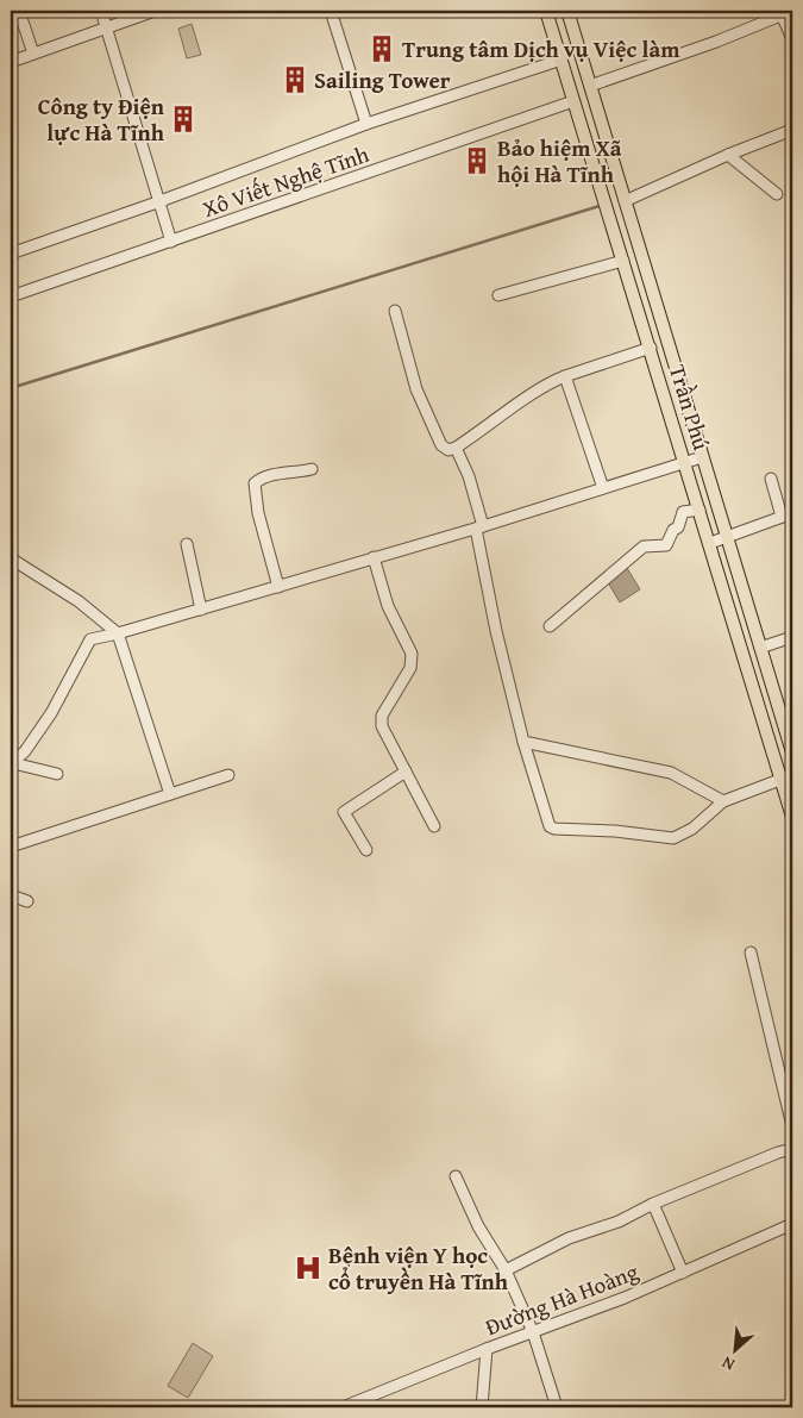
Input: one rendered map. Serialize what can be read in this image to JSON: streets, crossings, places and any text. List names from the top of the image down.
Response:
{
  "streets": {
    "main road": ["Trần Phú"],
    "street": ["Xô Viết Nghệ Tĩnh", "Đường Hà Hoàng"]
  },
  "crossings": [
    ["Xô Viết Nghệ Tĩnh", "Trần Phú"]
  ],
  "places": {
    "building": [
      "Trung tâm Dịch vụ Việc làm",
      "Sailing Tower",
      "Công ty Điện lực Hà Tĩnh",
      "Bảo hiệm Xã hội Hà Tĩnh"
    ],
    "hospital": ["Bệnh viện Y học cổ truyền Hà Tĩnh"]
  },
  "north": "bottom left"
}
